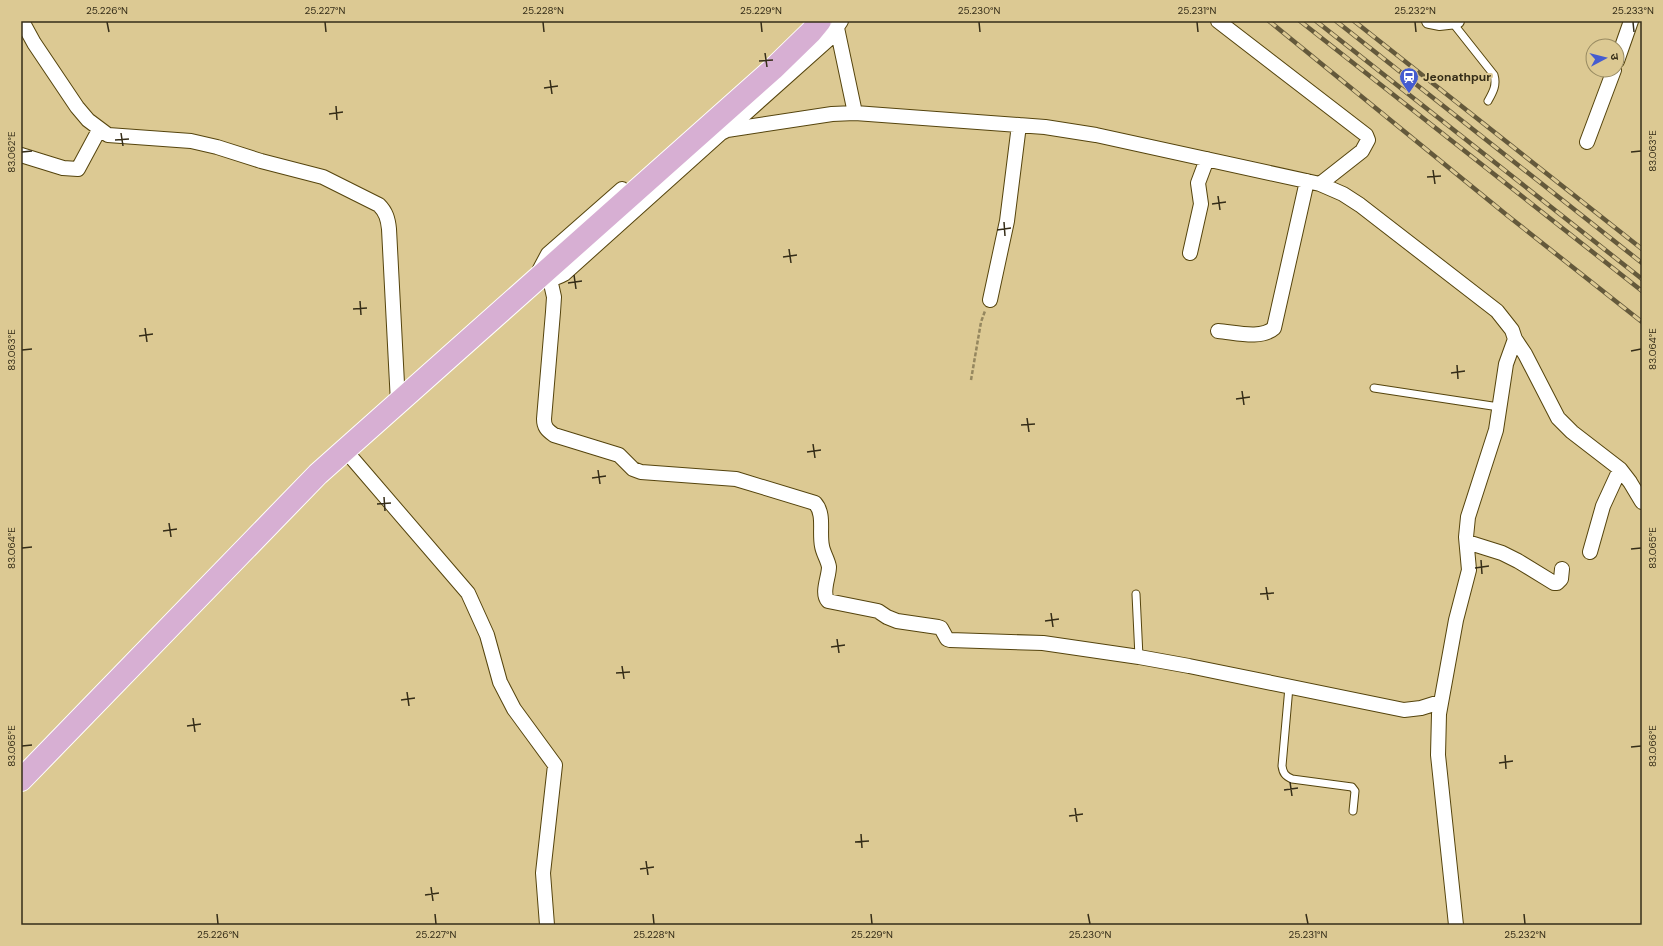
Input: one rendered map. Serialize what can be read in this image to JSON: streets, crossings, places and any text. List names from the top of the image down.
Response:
{
  "places": {
    "station": ["Jeonathpur"]
  },
  "north": "right",
  "coordinates": [
    "25.226°N",
    "25.227°N",
    "25.228°N",
    "25.229°N",
    "25.230°N",
    "25.231°N",
    "25.232°N",
    "25.233°N",
    "83.063°E",
    "83.062°E",
    "83.064°E",
    "83.065°E",
    "83.066°E"
  ]
}
